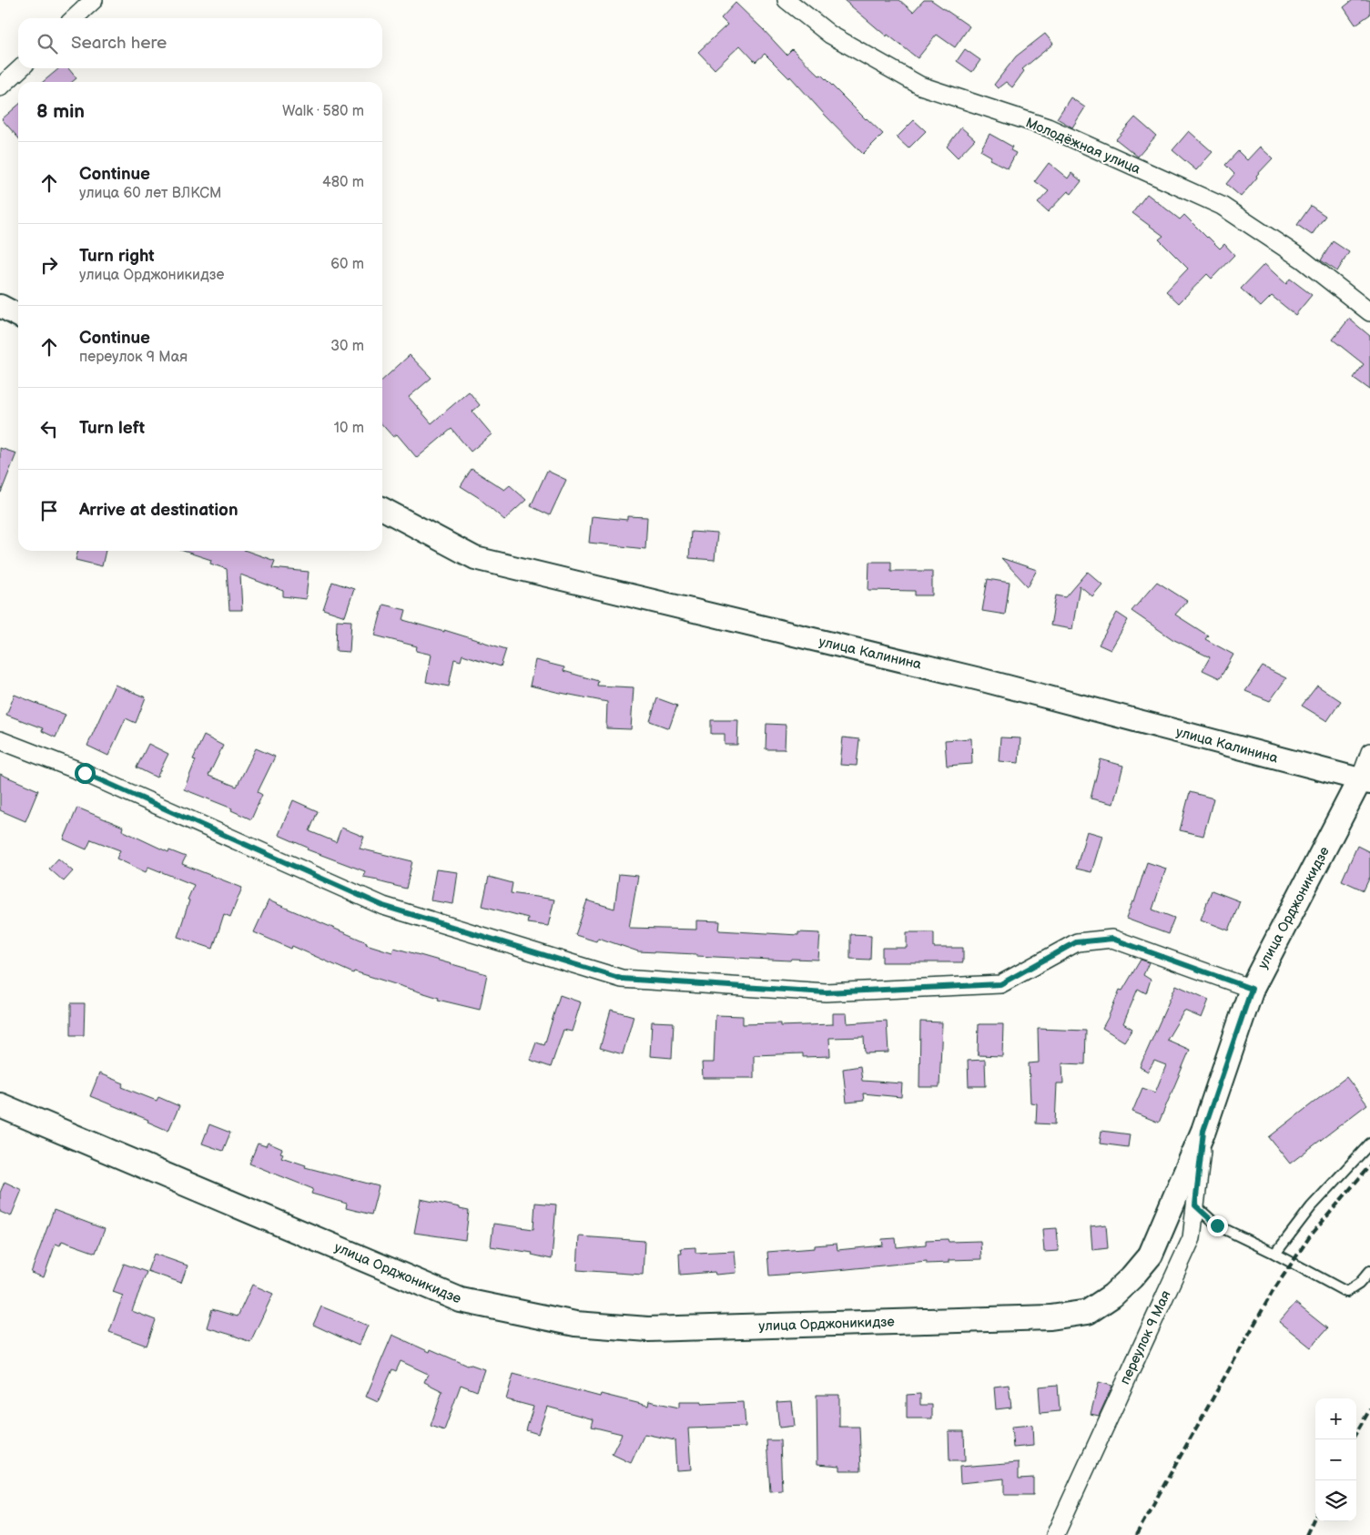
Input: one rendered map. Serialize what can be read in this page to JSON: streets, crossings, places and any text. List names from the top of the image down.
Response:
{
  "streets": {
    "main road": ["улица Орджоникидзе"],
    "street": ["Молодёжная улица", "улица Калинина", "переулок 9 Мая"]
  },
  "crossings": [
    ["улица Калинина", "улица Орджоникидзе"],
    ["улица Орджоникидзе", "переулок 9 Мая"]
  ],
  "page": {
    "search": "Search here",
    "heading": ["8 min", "Walk · 580 m"],
    "list": [
      ["Continue", "улица 60 лет ВЛКСМ", "480 m"],
      ["Turn right", "улица Орджоникидзе", "60 m"],
      ["Continue", "переулок 9 Мая", "30 m"],
      ["Turn left", "10 m"],
      "Arrive at destination"
    ],
    "map_buttons": ["+", "−"]
  }
}
